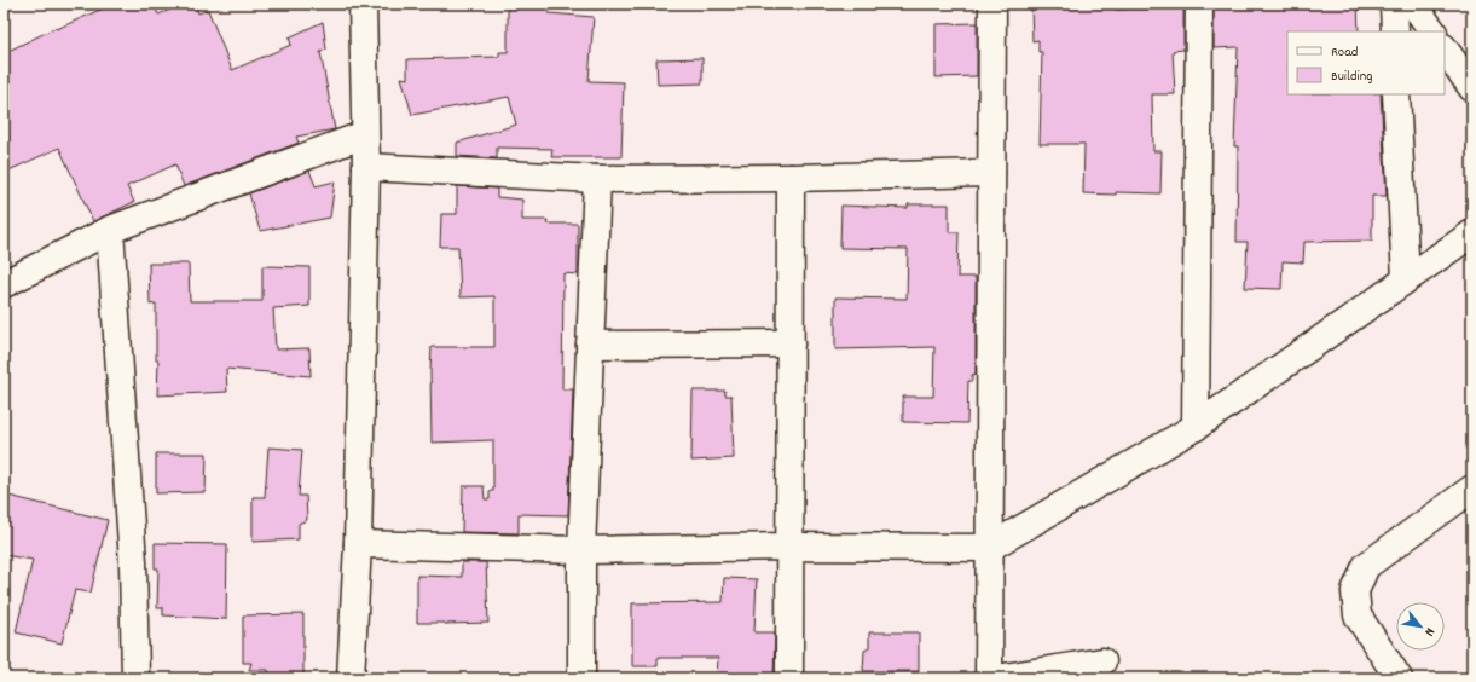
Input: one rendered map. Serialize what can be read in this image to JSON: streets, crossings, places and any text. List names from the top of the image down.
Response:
{
  "legend": ["Road", "Building"],
  "north": "bottom right"
}
